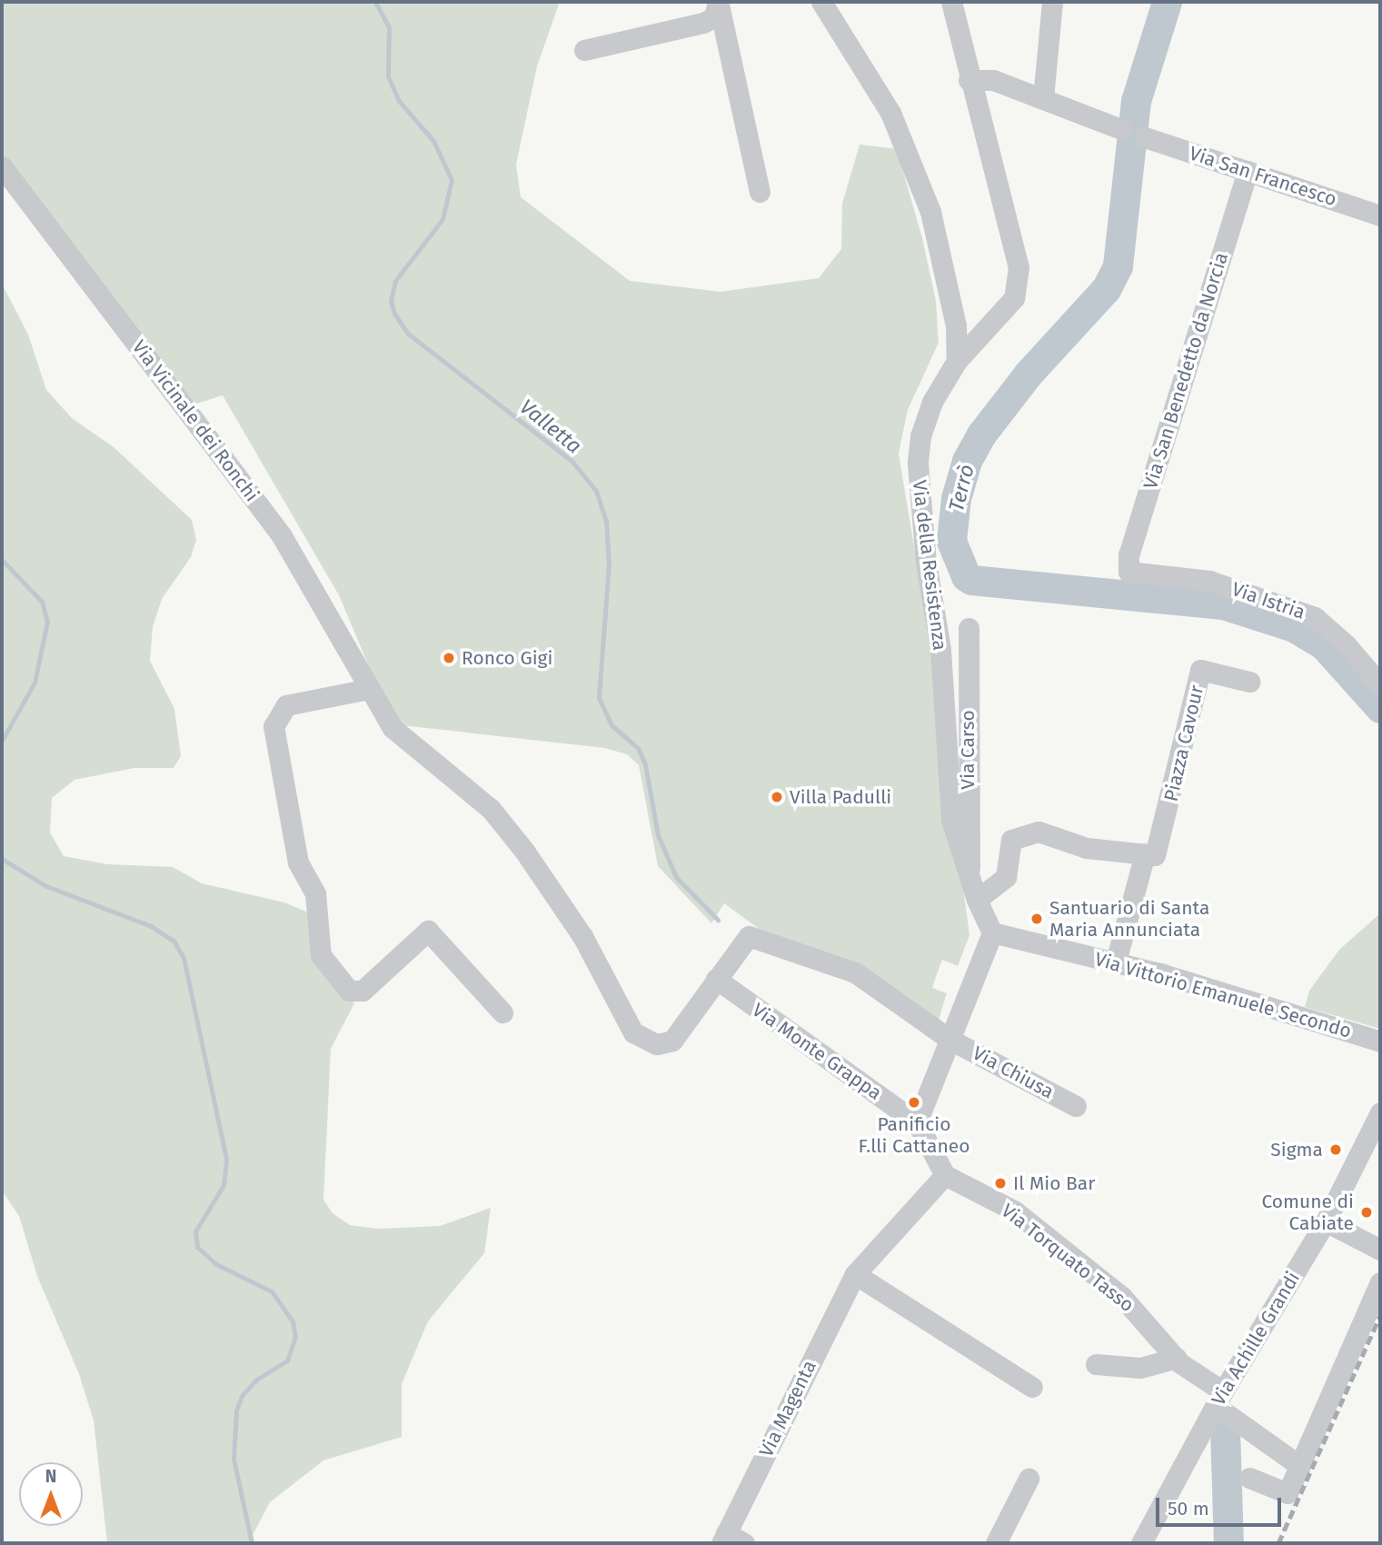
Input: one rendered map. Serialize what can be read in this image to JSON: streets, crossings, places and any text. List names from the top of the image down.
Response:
{
  "streets": {
    "street": [
      "Via San Francesco",
      "Via San Benedetto da Norcia",
      "Via Vicinale dei Ronchi",
      "Via della Resistenza",
      "Via Istria",
      "Piazza Cavour",
      "Via Carso",
      "Via Vittorio Emanuele Secondo",
      "Via Monte Grappa",
      "Via Chiusa",
      "Via Torquato Tasso",
      "Via Achille Grandi",
      "Via Magenta"
    ]
  },
  "crossings": [
    ["Via San Francesco", "Via San Benedetto da Norcia"],
    ["Via San Benedetto da Norcia", "Via Istria"],
    ["Via Vicinale dei Ronchi", "Via Monte Grappa"],
    ["Via Vicinale dei Ronchi", "Via Chiusa"],
    ["Via della Resistenza", "Via Carso"],
    ["Via della Resistenza", "Via Vittorio Emanuele Secondo"],
    ["Via Torquato Tasso", "Via Achille Grandi"],
    ["Via Torquato Tasso", "Via Magenta"]
  ],
  "water": ["Valletta", "Terrò"],
  "places": [
    "Ronco Gigi",
    "Villa Padulli",
    "Santuario di Santa Maria Annunciata",
    "Panificio F.lli Cattaneo",
    "Sigma",
    "Il Mio Bar",
    "Comune di Cabiate"
  ],
  "scale_bar": "50 m",
  "north": "top"
}
